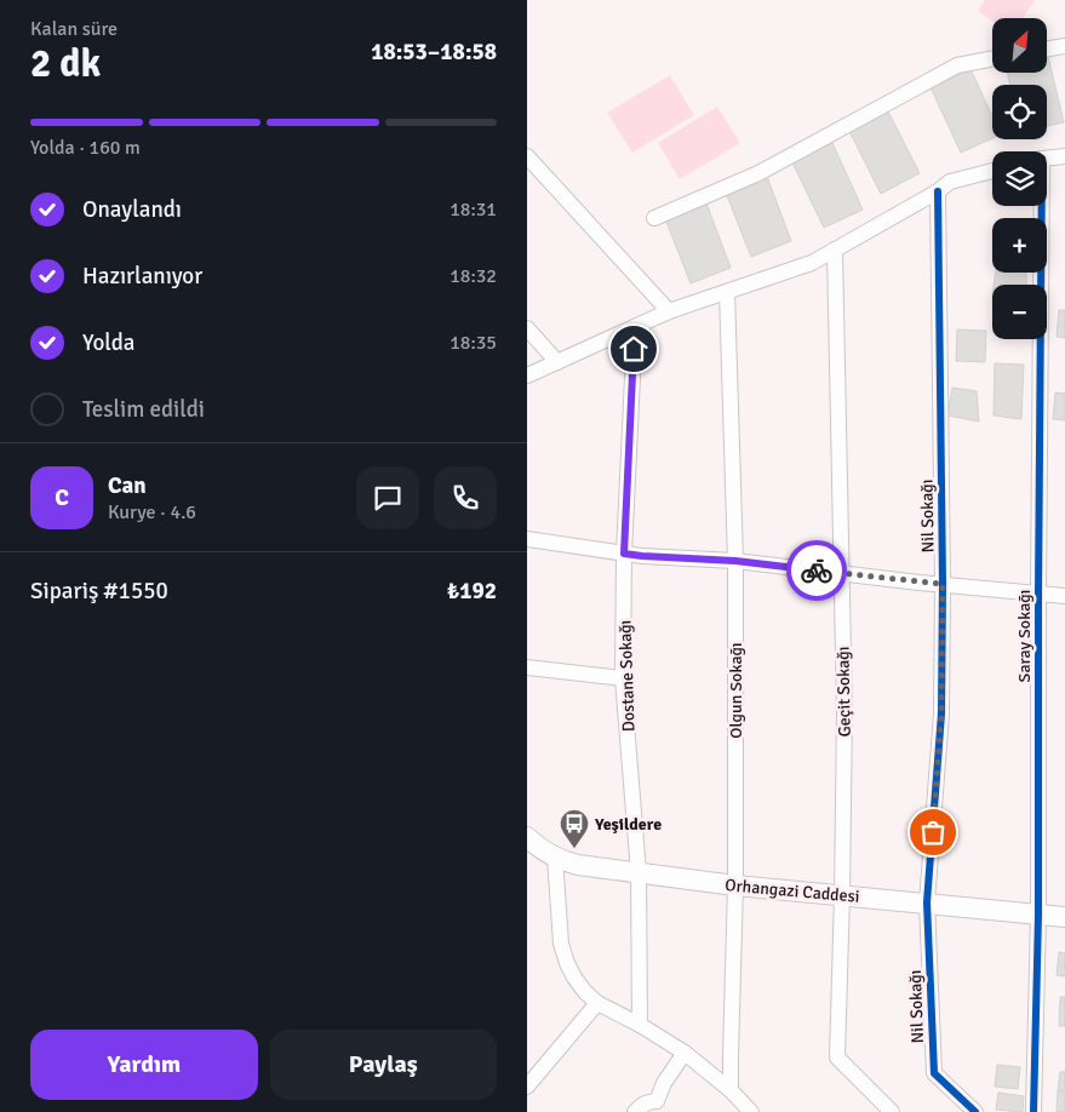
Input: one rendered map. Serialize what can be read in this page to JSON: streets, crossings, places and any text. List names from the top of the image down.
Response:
{
  "streets": {
    "street": [
      "Nil Sokağı",
      "Saray Sokağı",
      "Dostane Sokağı",
      "Olgun Sokağı",
      "Geçit Sokağı",
      "Orhangazi Caddesi"
    ]
  },
  "crossings": [
    ["Nil Sokağı", "Orhangazi Caddesi"],
    ["Saray Sokağı", "Orhangazi Caddesi"],
    ["Dostane Sokağı", "Orhangazi Caddesi"],
    ["Olgun Sokağı", "Orhangazi Caddesi"],
    ["Geçit Sokağı", "Orhangazi Caddesi"]
  ],
  "places": {
    "bus stop": ["Yeşildere"]
  },
  "north": "top right",
  "page": {
    "heading": ["2 dk", "Kalan süre", "18:53–18:58"],
    "panel": [
      "Can",
      "Kurye · 4.6",
      "Sipariş #1550",
      "₺192"
    ],
    "map_buttons": ["+", "−"],
    "bar": "Yolda · 160 m",
    "list": [
      ["Onaylandı", "18:31"],
      ["Hazırlanıyor", "18:32"],
      ["Yolda", "18:35"],
      "Teslim edildi"
    ],
    "round": "C",
    "buttons": ["Yardım", "Paylaş"]
  }
}
